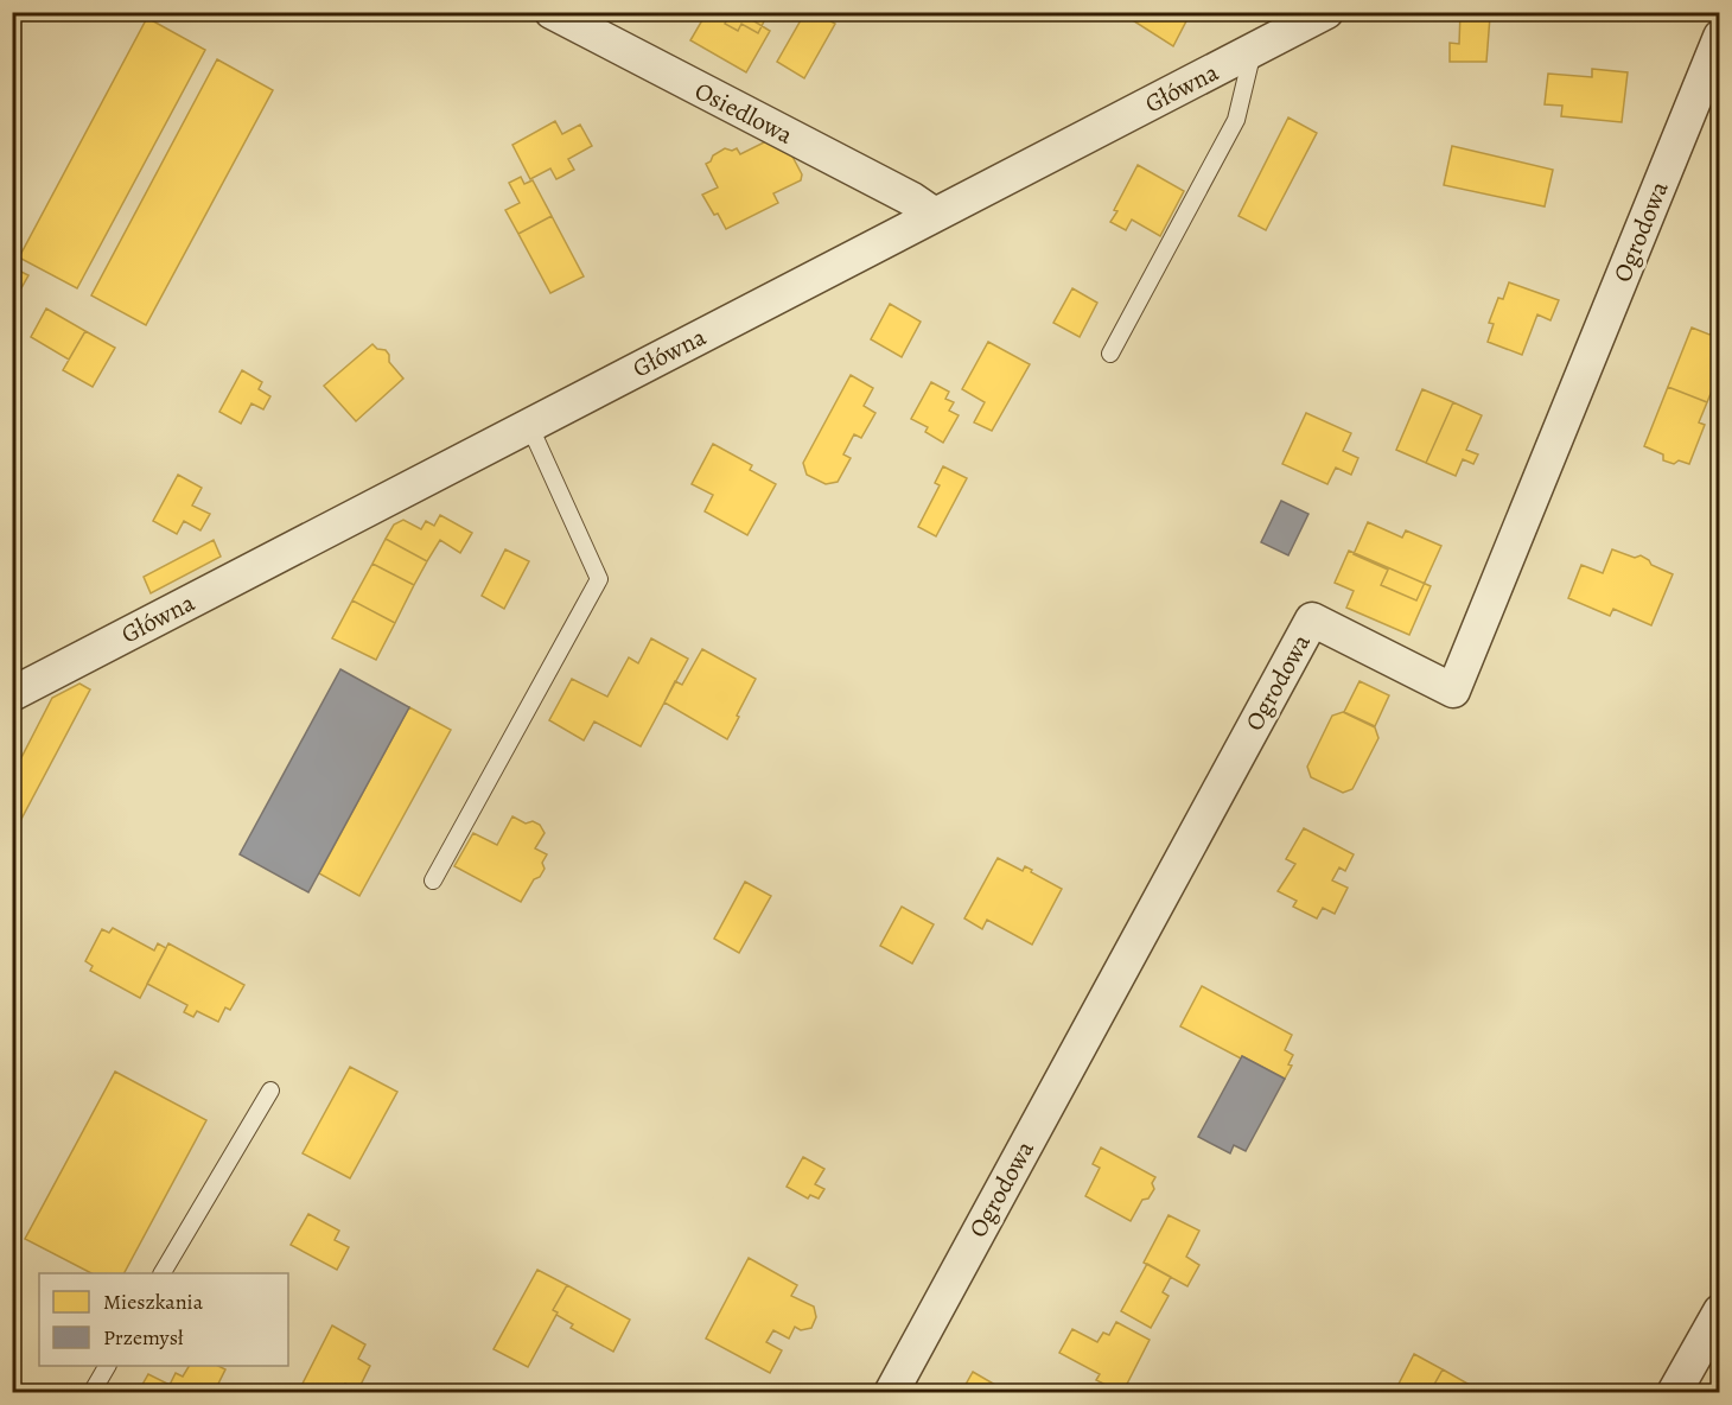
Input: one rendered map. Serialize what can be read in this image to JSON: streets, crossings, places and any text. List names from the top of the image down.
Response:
{
  "streets": {
    "street": ["Główna", "Osiedlowa", "Ogrodowa"]
  },
  "crossings": [
    ["Główna", "Osiedlowa"]
  ],
  "legend": ["Mieszkania", "Przemysł"]
}
